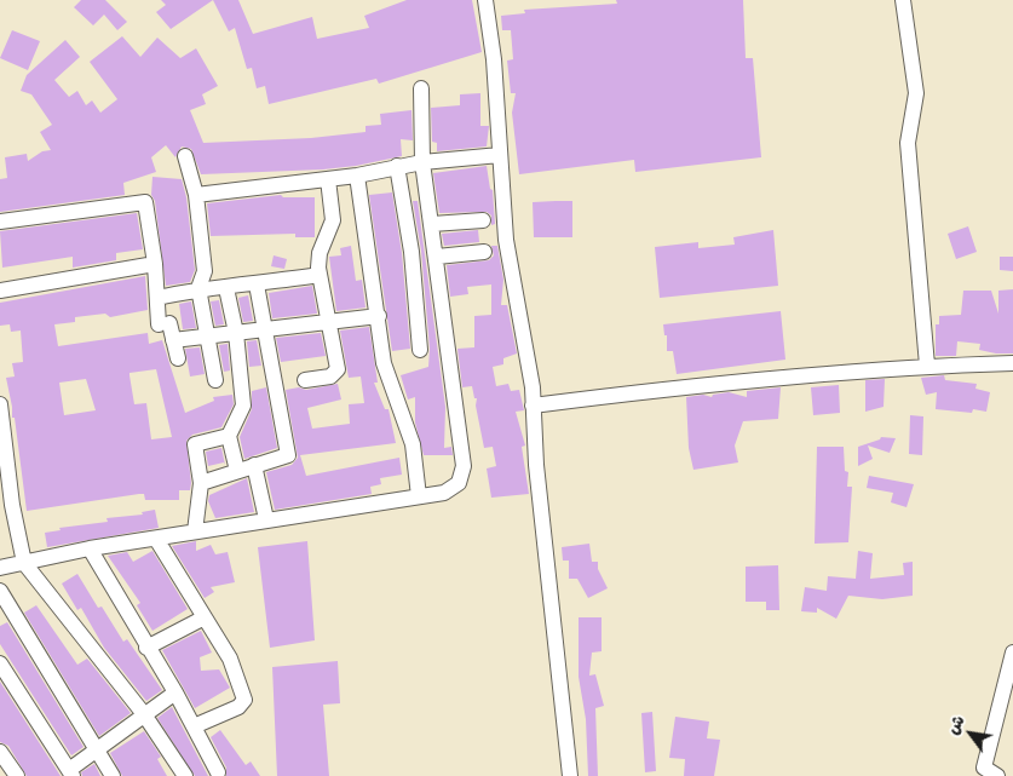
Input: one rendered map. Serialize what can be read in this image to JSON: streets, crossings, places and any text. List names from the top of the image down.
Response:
{
  "north": "top left"
}
